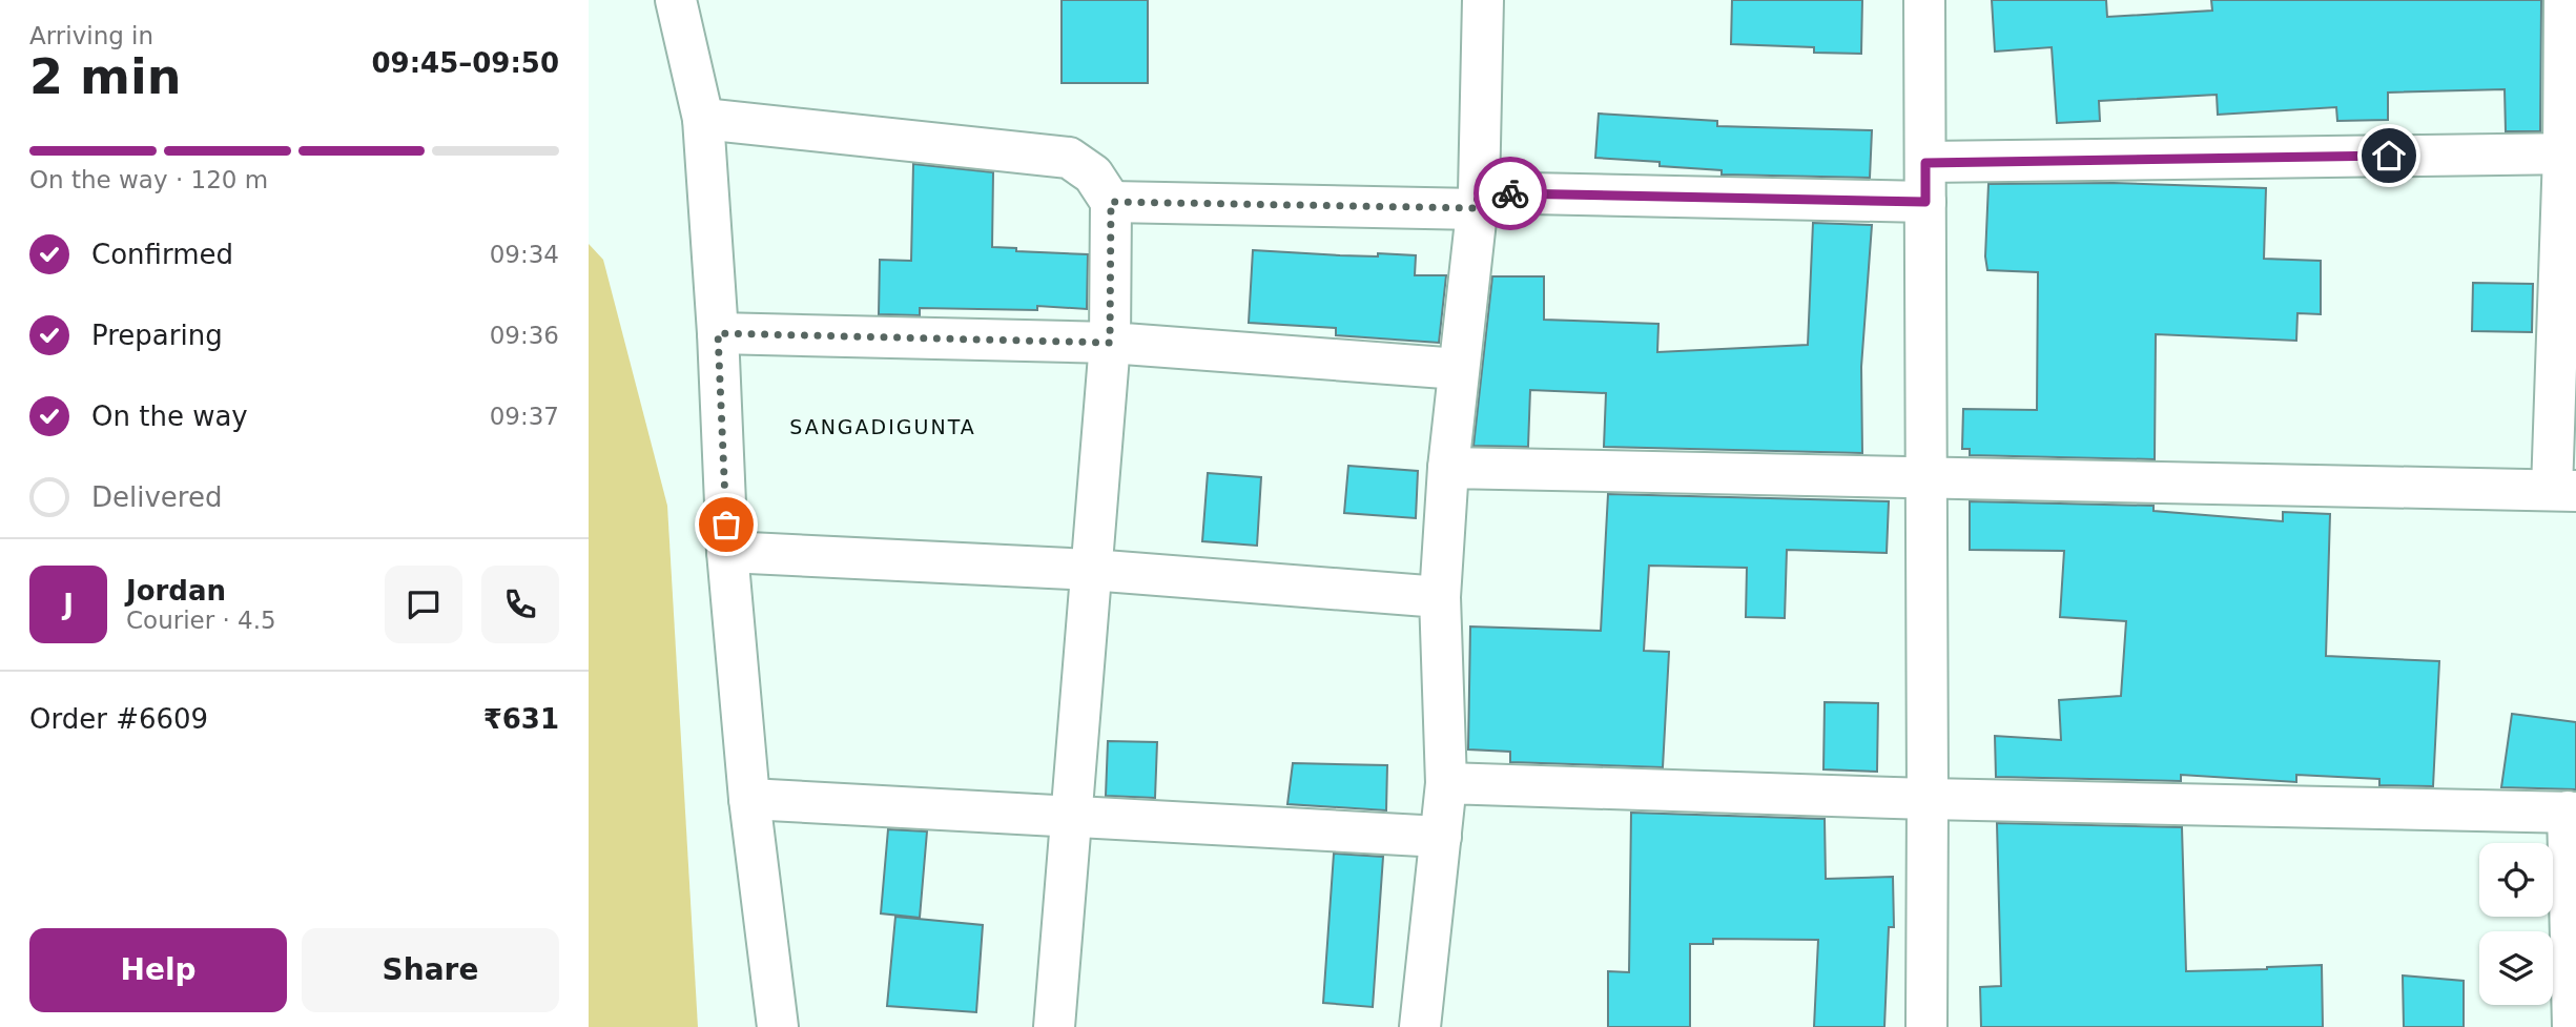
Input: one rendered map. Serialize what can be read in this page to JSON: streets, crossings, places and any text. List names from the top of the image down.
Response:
{
  "districts": ["SANGADIGUNTA"],
  "page": {
    "heading": ["2 min", "Arriving in", "09:45–09:50"],
    "panel": [
      "Jordan",
      "Courier · 4.5",
      "Order #6609",
      "₹631"
    ],
    "bar": "On the way · 120 m",
    "list": [
      ["Confirmed", "09:34"],
      ["Preparing", "09:36"],
      ["On the way", "09:37"],
      "Delivered"
    ],
    "round": "J",
    "buttons": ["Help", "Share"]
  }
}
